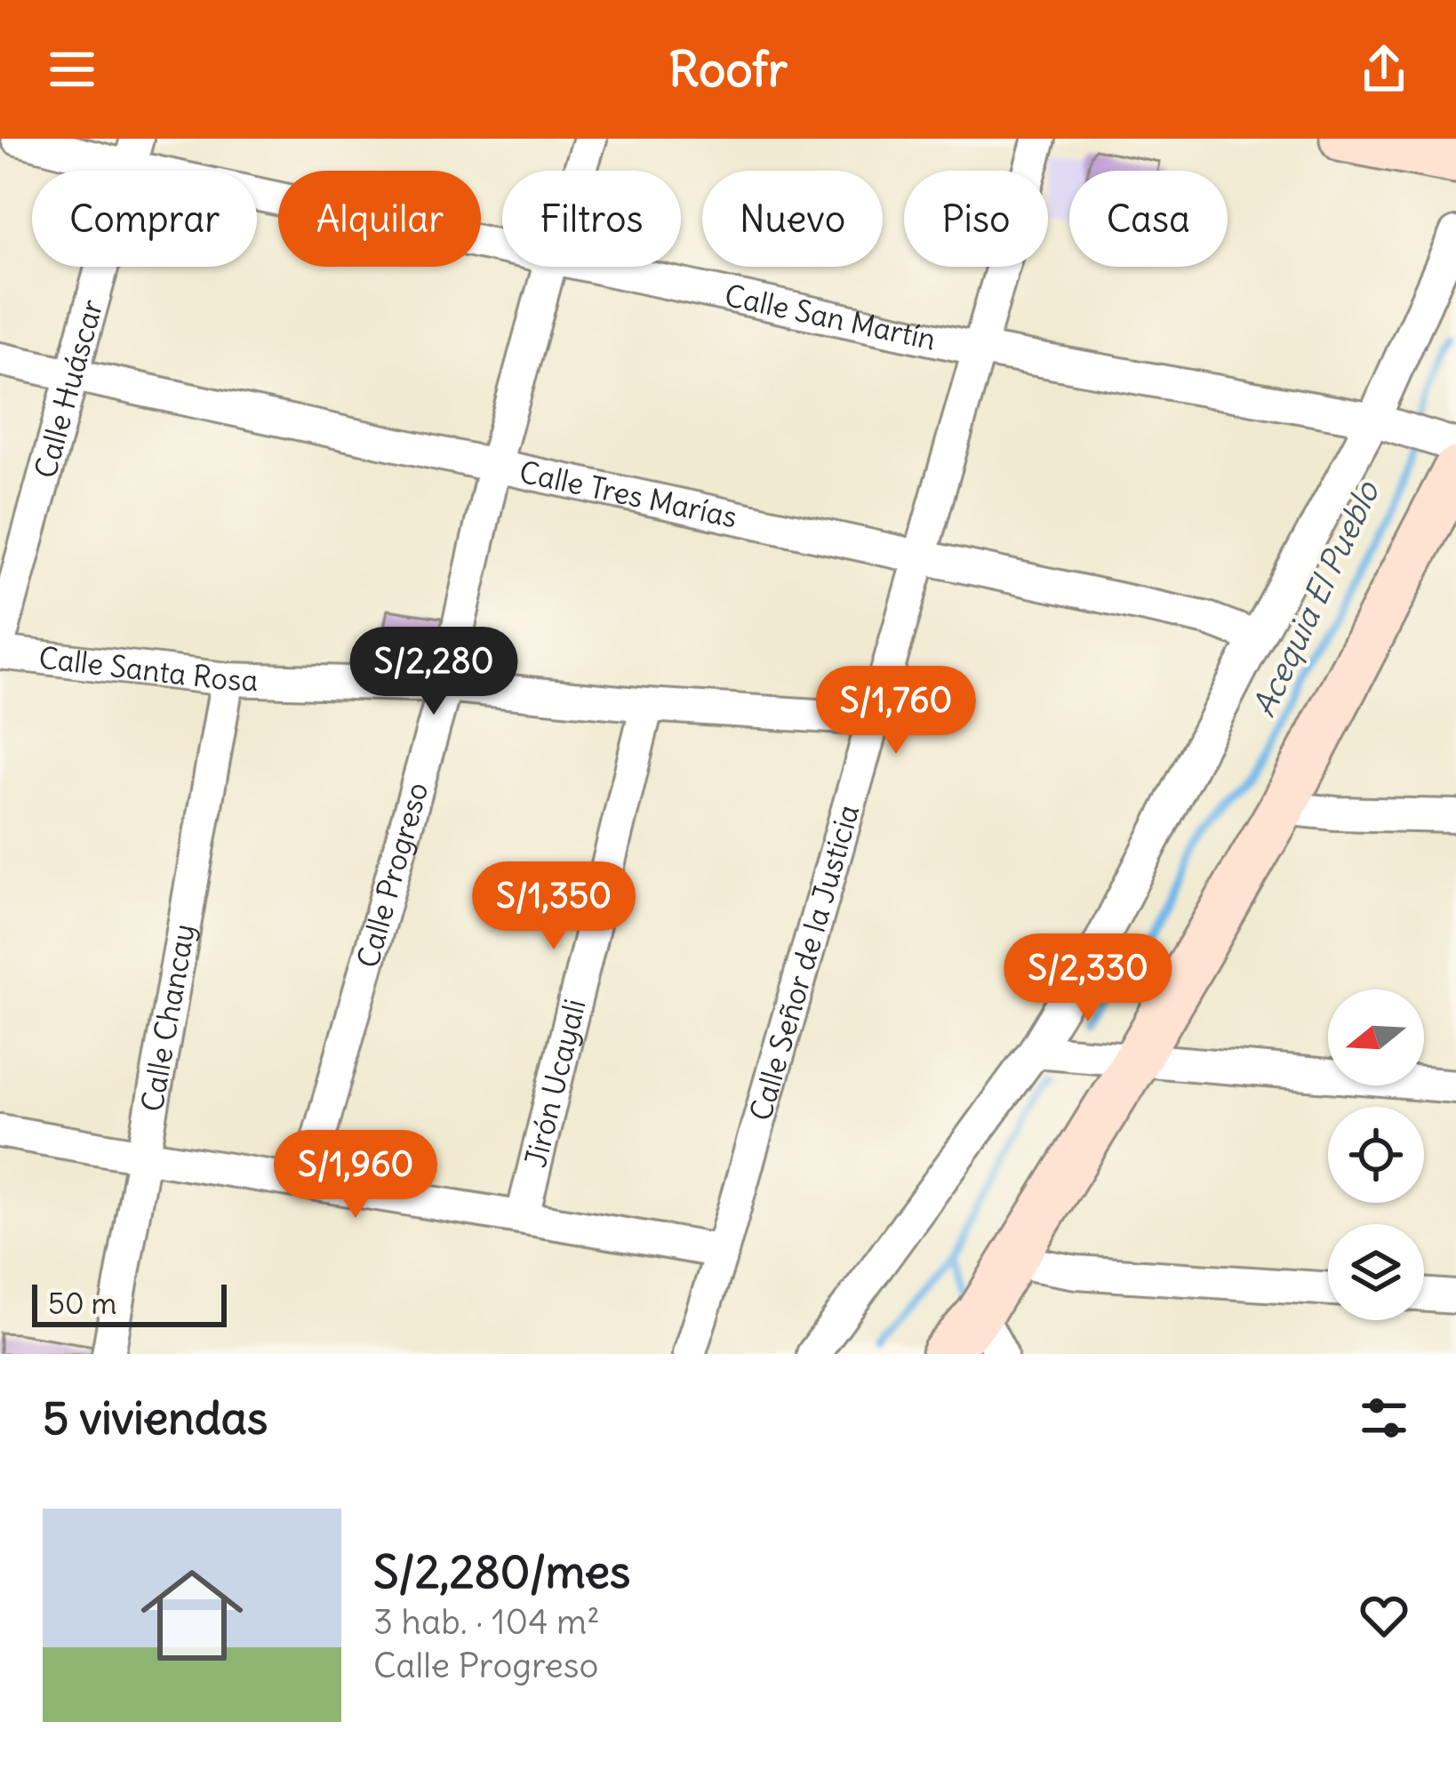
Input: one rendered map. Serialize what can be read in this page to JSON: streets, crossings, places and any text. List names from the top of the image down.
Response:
{
  "streets": {
    "street": [
      "Calle San Martín",
      "Calle Huáscar",
      "Calle Tres Marías",
      "Calle Santa Rosa",
      "Calle Progreso",
      "Calle Señor de la Justicia",
      "Calle Chancay",
      "Jirón Ucayali"
    ]
  },
  "crossings": [
    ["Calle San Martín", "Calle Huáscar"],
    ["Calle San Martín", "Calle Señor de la Justicia"],
    ["Calle Huáscar", "Calle Tres Marías"],
    ["Calle Tres Marías", "Calle Progreso"],
    ["Calle Tres Marías", "Calle Señor de la Justicia"],
    ["Calle Santa Rosa", "Calle Progreso"],
    ["Calle Santa Rosa", "Calle Señor de la Justicia"],
    ["Calle Santa Rosa", "Calle Chancay"],
    ["Calle Santa Rosa", "Jirón Ucayali"]
  ],
  "water": ["Acequia El Pueblo"],
  "scale_bar": "50 m",
  "north": "left",
  "page": {
    "header": "Roofr",
    "chip": [
      "Comprar",
      "Alquilar",
      "Filtros",
      "Nuevo",
      "Piso",
      "Casa"
    ],
    "price": [
      "S/2,280",
      "S/1,760",
      "S/1,350",
      "S/2,330",
      "S/1,960"
    ],
    "scale": "50 m",
    "heading": "5 viviendas",
    "list": [
      {
        "name": "S/2,280/mes",
        "note": "3 hab. · 104 m² · Calle Progreso"
      }
    ]
  }
}
